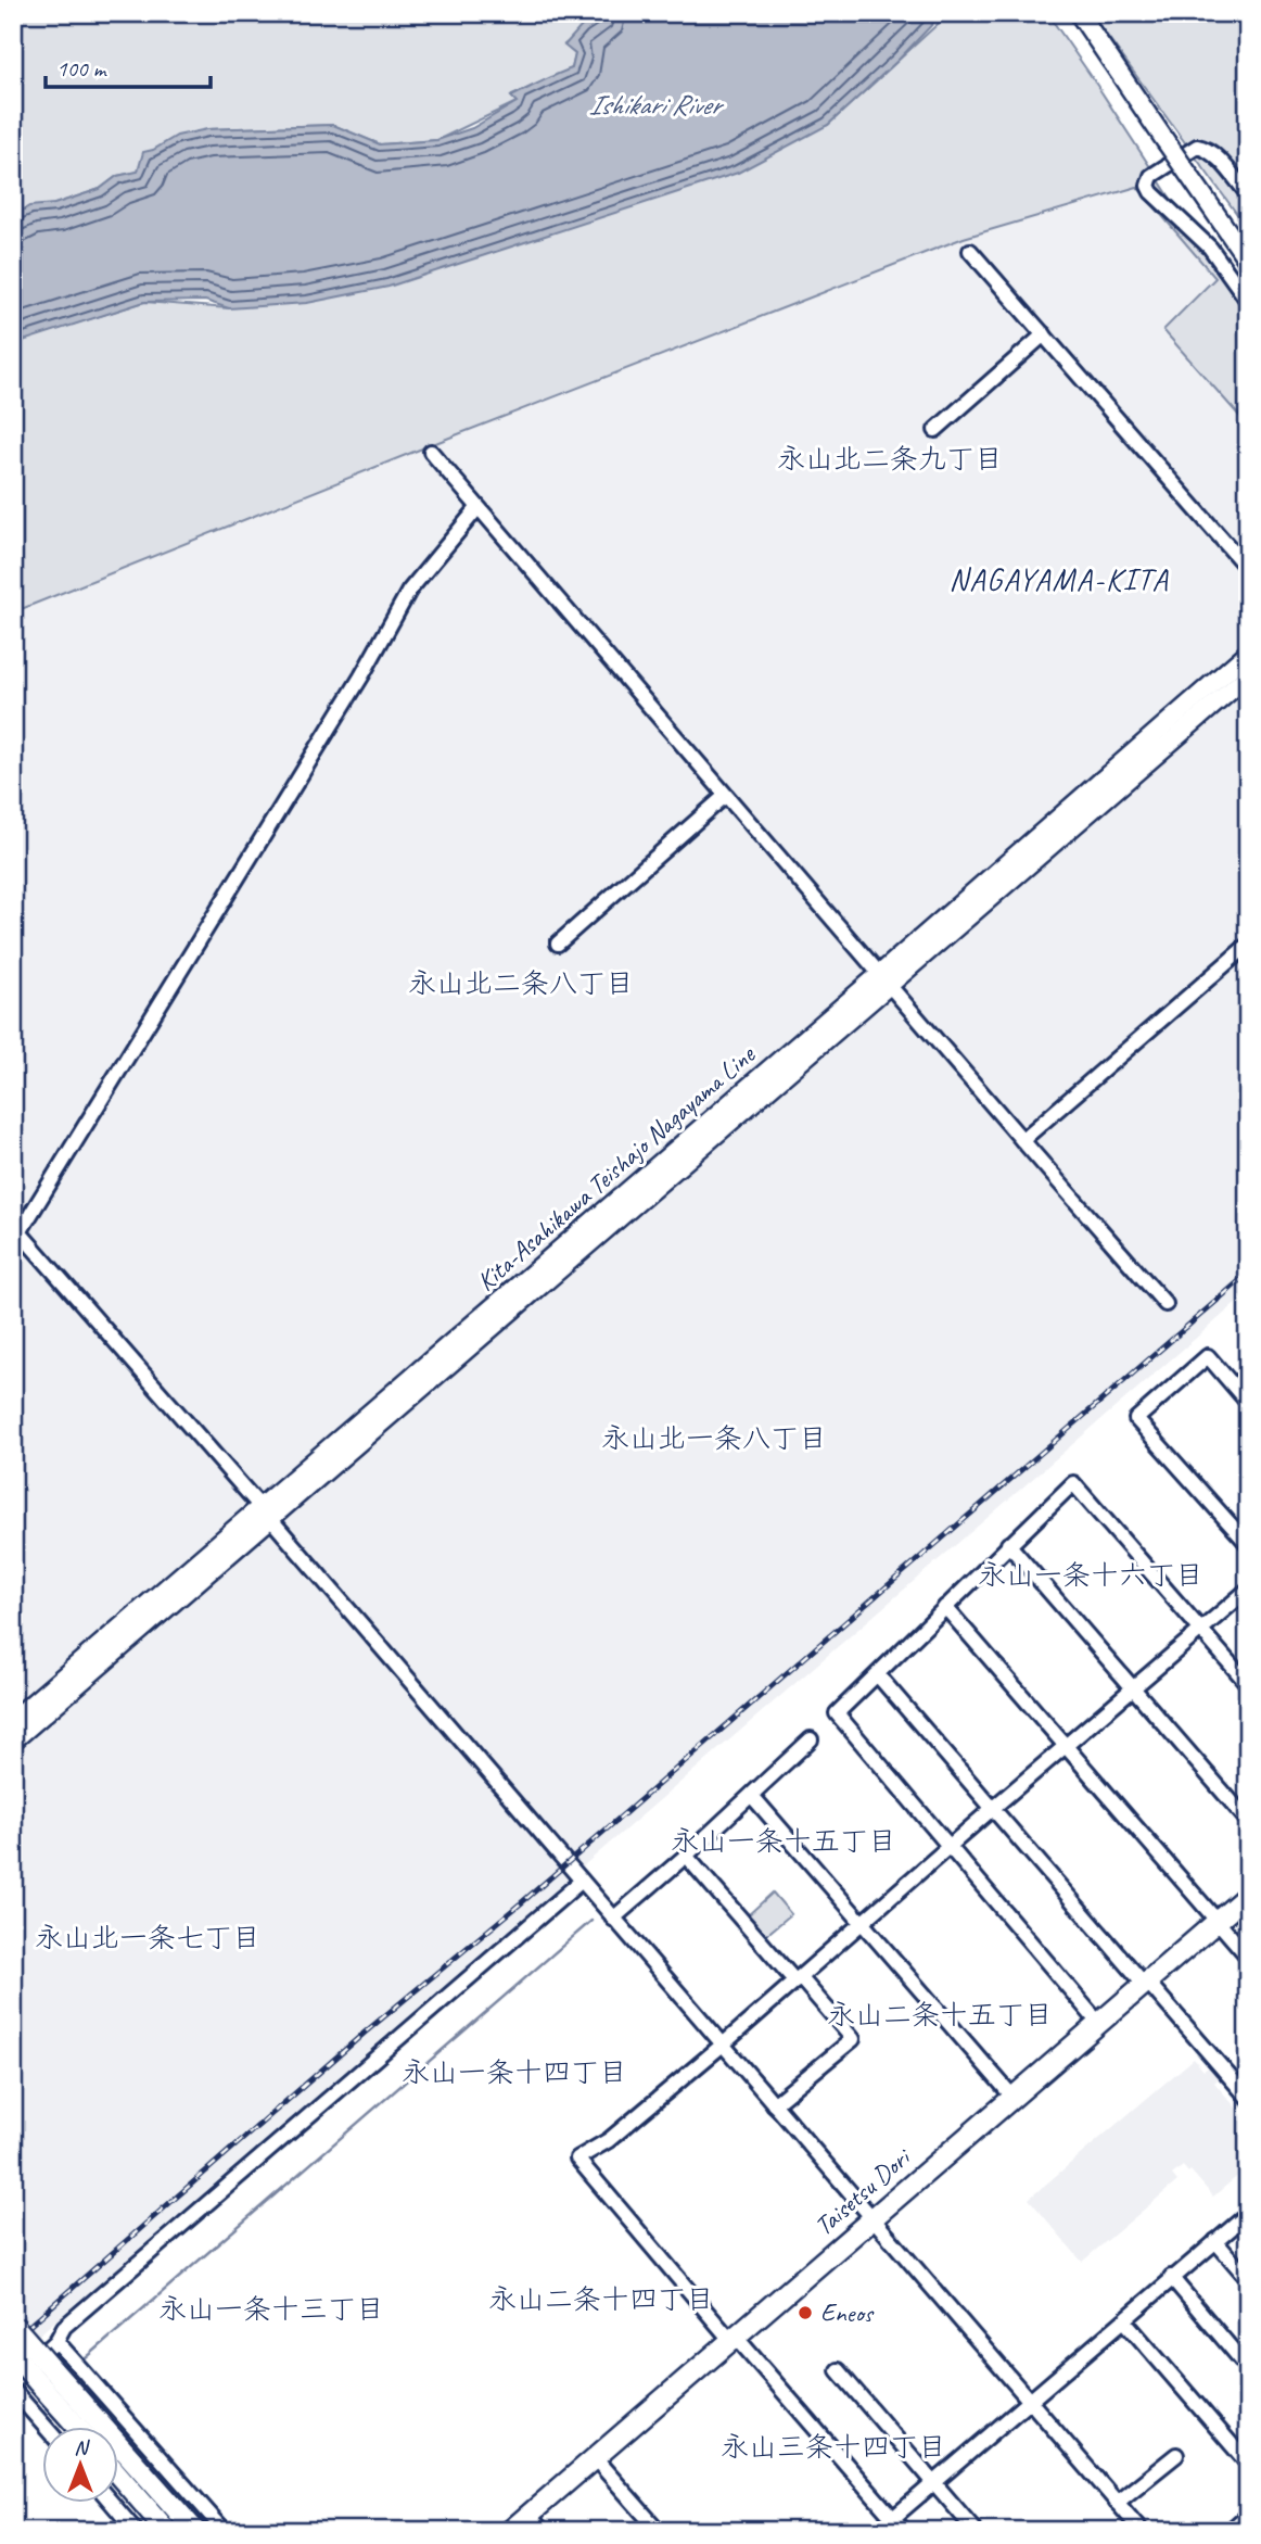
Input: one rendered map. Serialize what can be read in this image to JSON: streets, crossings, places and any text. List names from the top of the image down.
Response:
{
  "streets": {
    "highway": ["Taisetsu Dori"],
    "main road": ["Kita-Asahikawa Teishajo Nagayama Line"]
  },
  "districts": [
    "永山北二条九丁目",
    "NAGAYAMA-KITA",
    "永山北二条八丁目",
    "永山北一条八丁目",
    "永山一条十六丁目",
    "永山一条十五丁目",
    "永山北一条七丁目",
    "永山二条十五丁目",
    "永山一条十四丁目",
    "永山二条十四丁目",
    "永山一条十三丁目",
    "永山三条十四丁目"
  ],
  "water": ["Ishikari River"],
  "places": ["Eneos"],
  "scale_bar": "100 m",
  "north": "top"
}
